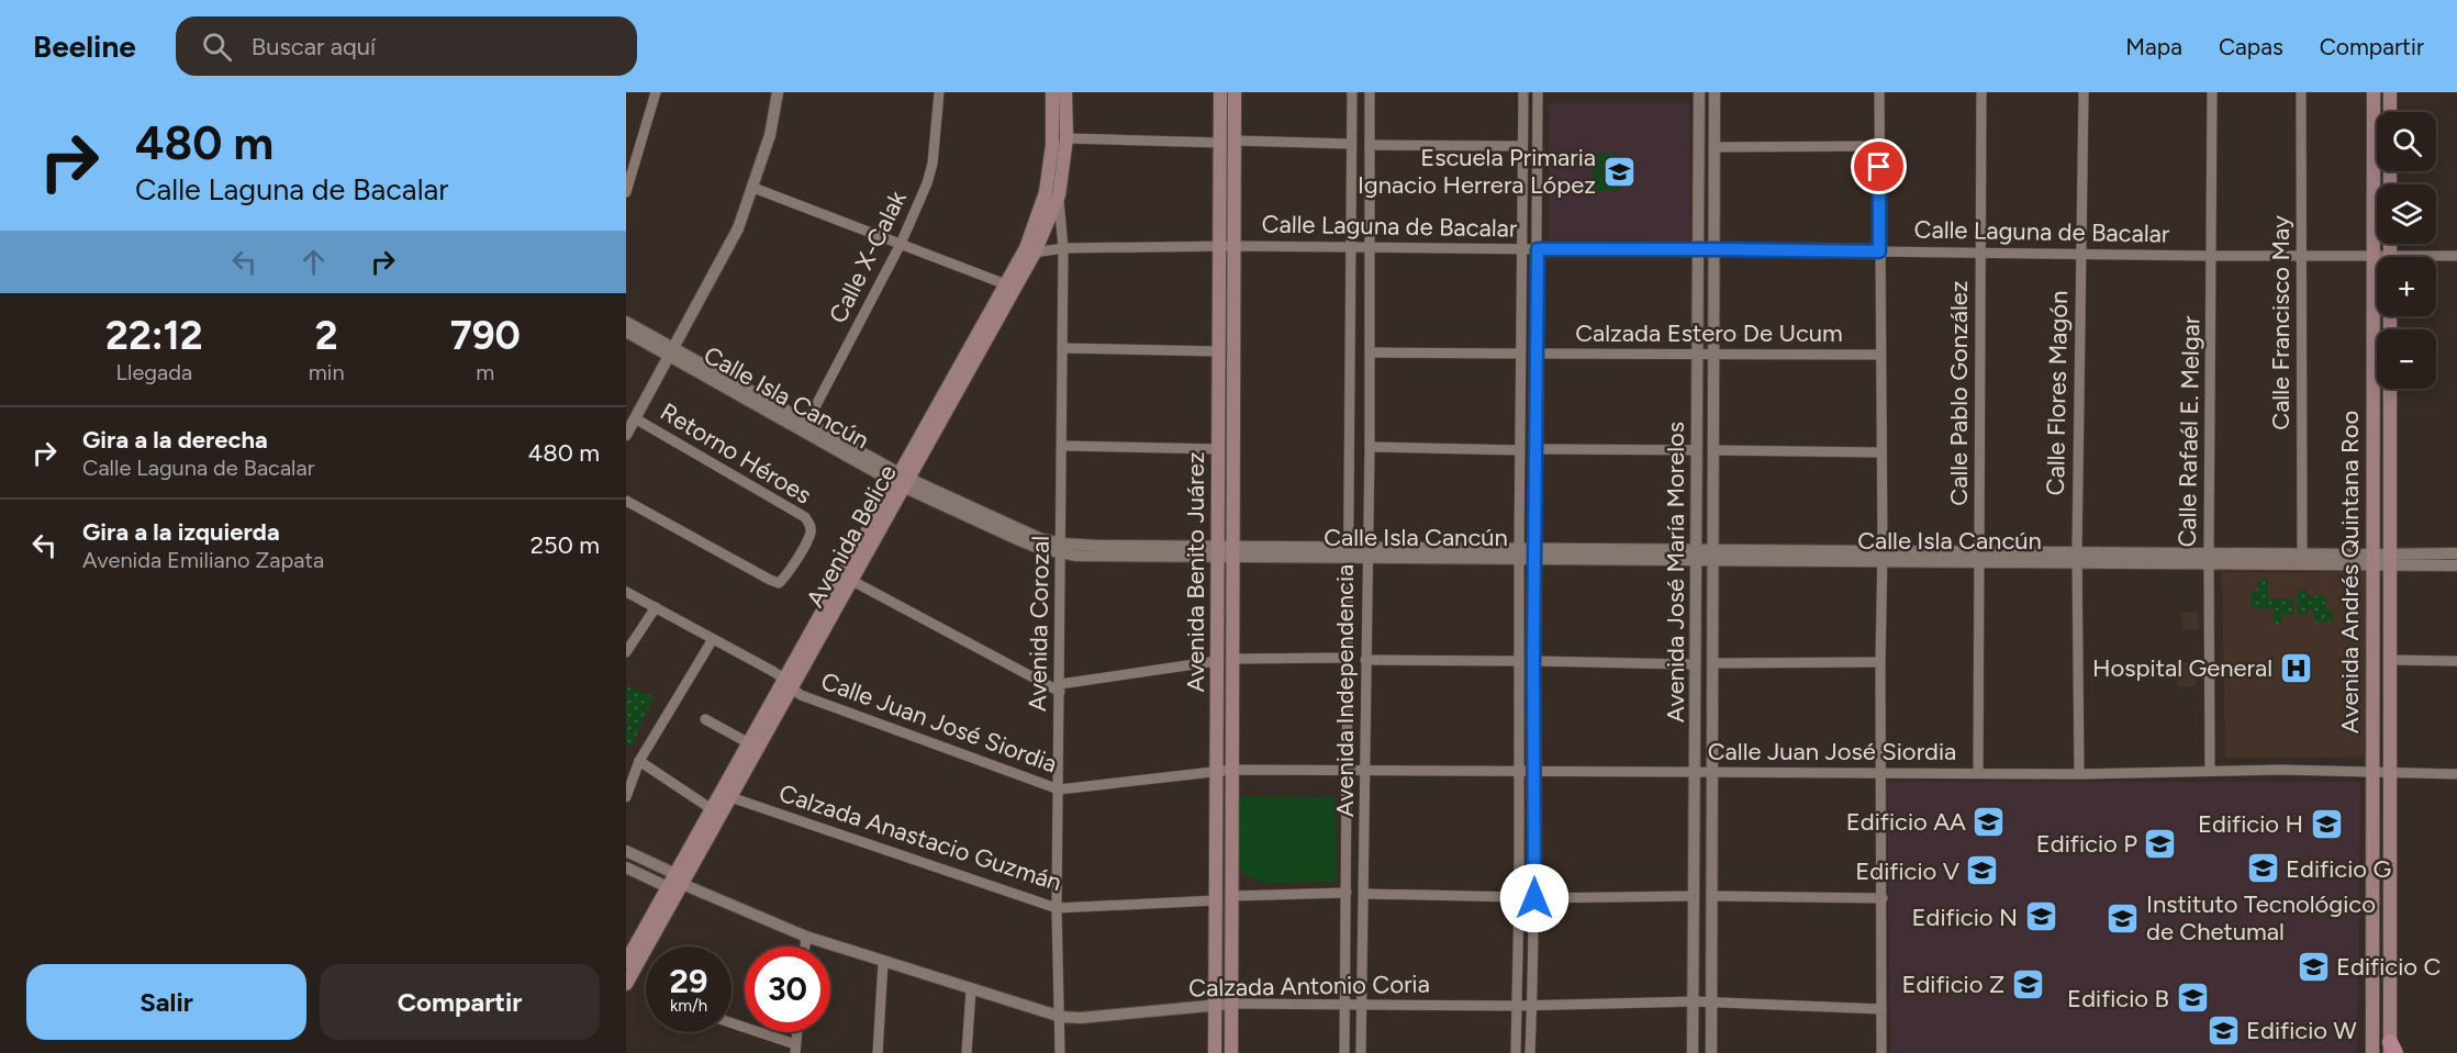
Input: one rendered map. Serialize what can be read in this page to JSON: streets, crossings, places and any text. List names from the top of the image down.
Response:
{
  "streets": {
    "main road": ["Avenida Belice", "Avenida Benito Juárez", "Avenida Andrés Quintana Roo"],
    "street": [
      "Calle Laguna de Bacalar",
      "Calle X-Calak",
      "Calle Francisco May",
      "Calzada Estero De Ucum",
      "Calle Pablo González",
      "Calle Flores Magón",
      "Calle Isla Cancún",
      "Calle Rafaél E. Melgar",
      "Retorno Héroes",
      "Avenida José María Morelos",
      "Avenida Corozal",
      "Avenida Independencia",
      "Calle Juan José Siordia",
      "Calzada Anastacio Guzmán",
      "Calzada Antonio Coria"
    ]
  },
  "crossings": [
    ["Calle Laguna de Bacalar", "Calle Francisco May"],
    ["Calle Laguna de Bacalar", "Calle Pablo González"],
    ["Calle Laguna de Bacalar", "Calle Flores Magón"],
    ["Calle Laguna de Bacalar", "Calle Rafaél E. Melgar"],
    ["Calle Laguna de Bacalar", "Avenida Belice"],
    ["Calle Laguna de Bacalar", "Avenida Benito Juárez"],
    ["Calle Laguna de Bacalar", "Avenida José María Morelos"],
    ["Calle Laguna de Bacalar", "Avenida Andrés Quintana Roo"],
    ["Calle Laguna de Bacalar", "Avenida Corozal"],
    ["Calle Laguna de Bacalar", "Avenida Independencia"],
    ["Calle X-Calak", "Calle Isla Cancún"],
    ["Calle Francisco May", "Calle Isla Cancún"],
    ["Calzada Estero De Ucum", "Avenida José María Morelos"],
    ["Calle Pablo González", "Calle Isla Cancún"],
    ["Calle Pablo González", "Calle Juan José Siordia"],
    ["Calle Flores Magón", "Calle Isla Cancún"],
    ["Calle Flores Magón", "Calle Juan José Siordia"],
    ["Calle Isla Cancún", "Calle Rafaél E. Melgar"],
    ["Calle Isla Cancún", "Avenida Belice"],
    ["Calle Isla Cancún", "Avenida Benito Juárez"],
    ["Calle Isla Cancún", "Avenida José María Morelos"],
    ["Calle Isla Cancún", "Avenida Andrés Quintana Roo"],
    ["Calle Isla Cancún", "Avenida Corozal"],
    ["Calle Isla Cancún", "Avenida Independencia"],
    ["Calle Rafaél E. Melgar", "Calle Juan José Siordia"],
    ["Avenida Belice", "Avenida Corozal"],
    ["Avenida Belice", "Calle Juan José Siordia"],
    ["Avenida Belice", "Calzada Anastacio Guzmán"],
    ["Avenida Belice", "Calzada Antonio Coria"],
    ["Avenida Benito Juárez", "Calle Juan José Siordia"],
    ["Avenida Benito Juárez", "Calzada Anastacio Guzmán"],
    ["Avenida Benito Juárez", "Calzada Antonio Coria"],
    ["Avenida José María Morelos", "Calle Juan José Siordia"],
    ["Avenida José María Morelos", "Calzada Antonio Coria"],
    ["Avenida Andrés Quintana Roo", "Calle Juan José Siordia"],
    ["Avenida Corozal", "Calle Juan José Siordia"],
    ["Avenida Corozal", "Calzada Anastacio Guzmán"],
    ["Avenida Corozal", "Calzada Antonio Coria"],
    ["Avenida Independencia", "Calle Juan José Siordia"],
    ["Avenida Independencia", "Calzada Antonio Coria"]
  ],
  "places": {
    "school or university": [
      "Escuela Primaria Ignacio Herrera López",
      "Edificio AA",
      "Edificio H",
      "Edificio P",
      "Edificio G",
      "Edificio V",
      "Edificio N",
      "Instituto Tecnológico de Chetumal",
      "Edificio C",
      "Edificio Z",
      "Edificio B",
      "Edificio W"
    ],
    "hospital": ["Hospital General"]
  },
  "page": {
    "header": "Beeline",
    "search": "Buscar aquí",
    "nav": ["Mapa", "Capas", "Compartir"],
    "turn": ["480 m", "Calle Laguna de Bacalar"],
    "map_buttons": ["+", "−"],
    "eta": [
      "22:12",
      "Llegada",
      "2",
      "min",
      "790",
      "m"
    ],
    "list": [
      {
        "name": "Gira a la derecha",
        "note": "Calle Laguna de Bacalar",
        "value": "480 m"
      },
      {
        "name": "Gira a la izquierda",
        "note": "Avenida Emiliano Zapata",
        "value": "250 m"
      }
    ],
    "speed": "29 km/h",
    "limit": "30",
    "buttons": ["Salir", "Compartir"]
  }
}
